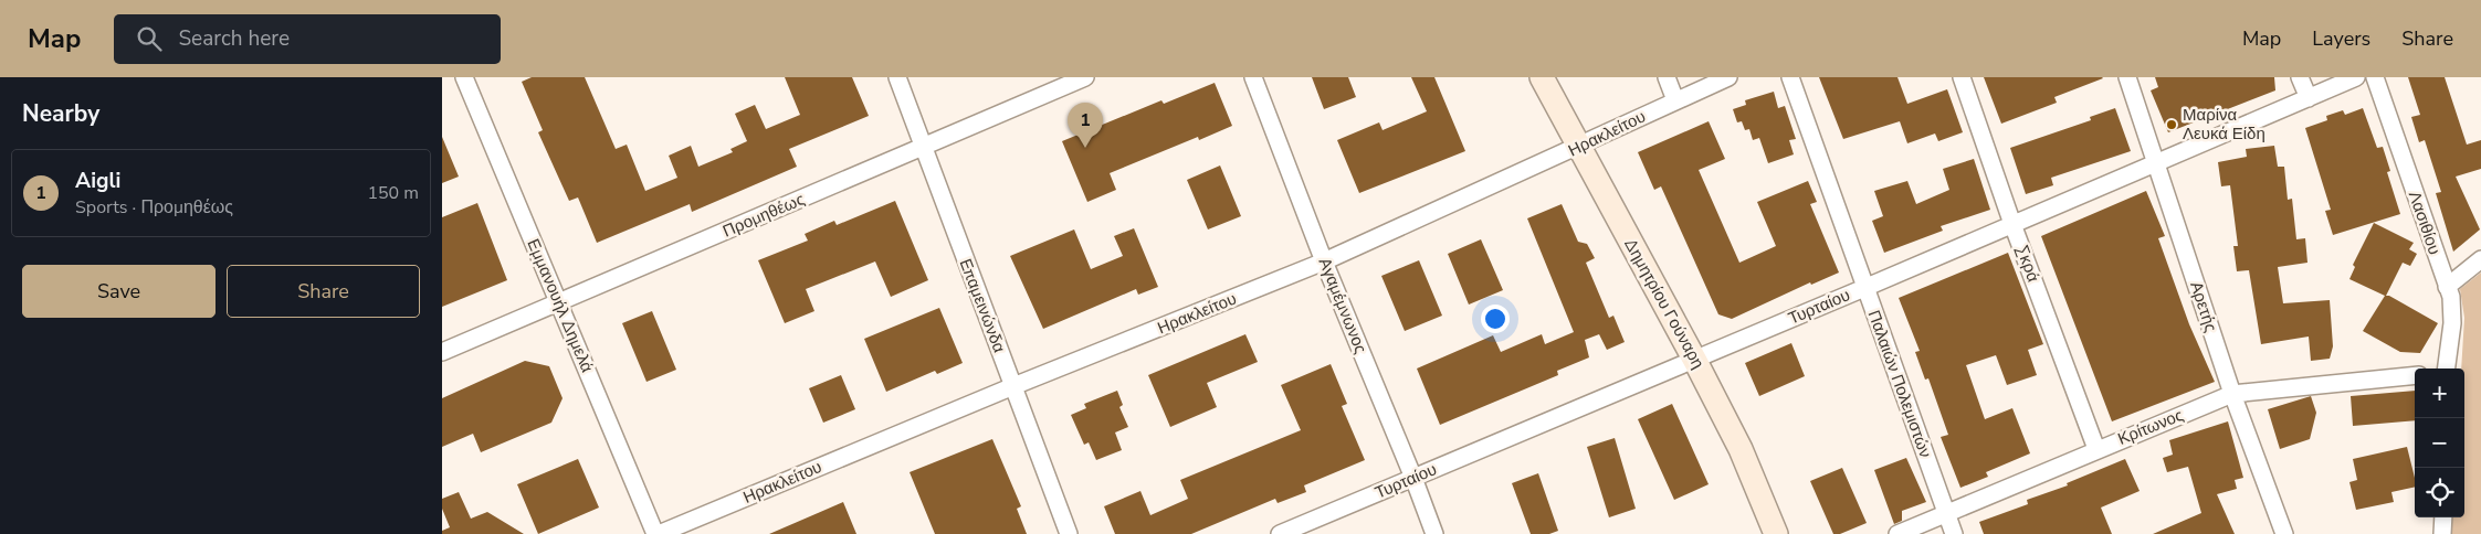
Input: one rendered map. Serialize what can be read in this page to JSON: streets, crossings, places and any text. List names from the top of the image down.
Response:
{
  "streets": {
    "main road": ["Δημητρίου Γούναρη"],
    "street": [
      "Ηρακλείτου",
      "Προμηθέως",
      "Λασιθίου",
      "Σκρά",
      "Εμμανουήλ Δημελά",
      "Επαμεινώνδα",
      "Αγαμέμνωνος",
      "Τυρταίου",
      "Αρετής",
      "Παλαιών Πολεμιστών",
      "Κρίτωνος"
    ]
  },
  "crossings": [
    ["Ηρακλείτου", "Δημητρίου Γούναρη"],
    ["Ηρακλείτου", "Εμμανουήλ Δημελά"],
    ["Ηρακλείτου", "Επαμεινώνδα"],
    ["Ηρακλείτου", "Αγαμέμνωνος"],
    ["Προμηθέως", "Εμμανουήλ Δημελά"],
    ["Προμηθέως", "Επαμεινώνδα"],
    ["Σκρά", "Τυρταίου"],
    ["Σκρά", "Κρίτωνος"],
    ["Δημητρίου Γούναρη", "Τυρταίου"],
    ["Αγαμέμνωνος", "Τυρταίου"],
    ["Τυρταίου", "Αρετής"],
    ["Τυρταίου", "Παλαιών Πολεμιστών"],
    ["Αρετής", "Κρίτωνος"],
    ["Παλαιών Πολεμιστών", "Κρίτωνος"]
  ],
  "places": ["Μαρίνα Λευκά Είδη"],
  "page": {
    "header": "Map",
    "search": "Search here",
    "nav": ["Map", "Layers", "Share"],
    "heading": "Nearby",
    "pins": "1",
    "list": [
      {
        "mark": "1",
        "name": "Aigli",
        "note": "Sports · Προμηθέως",
        "value": "150 m"
      }
    ],
    "buttons": ["Save", "Share"],
    "map_buttons": ["+", "−"]
  }
}
